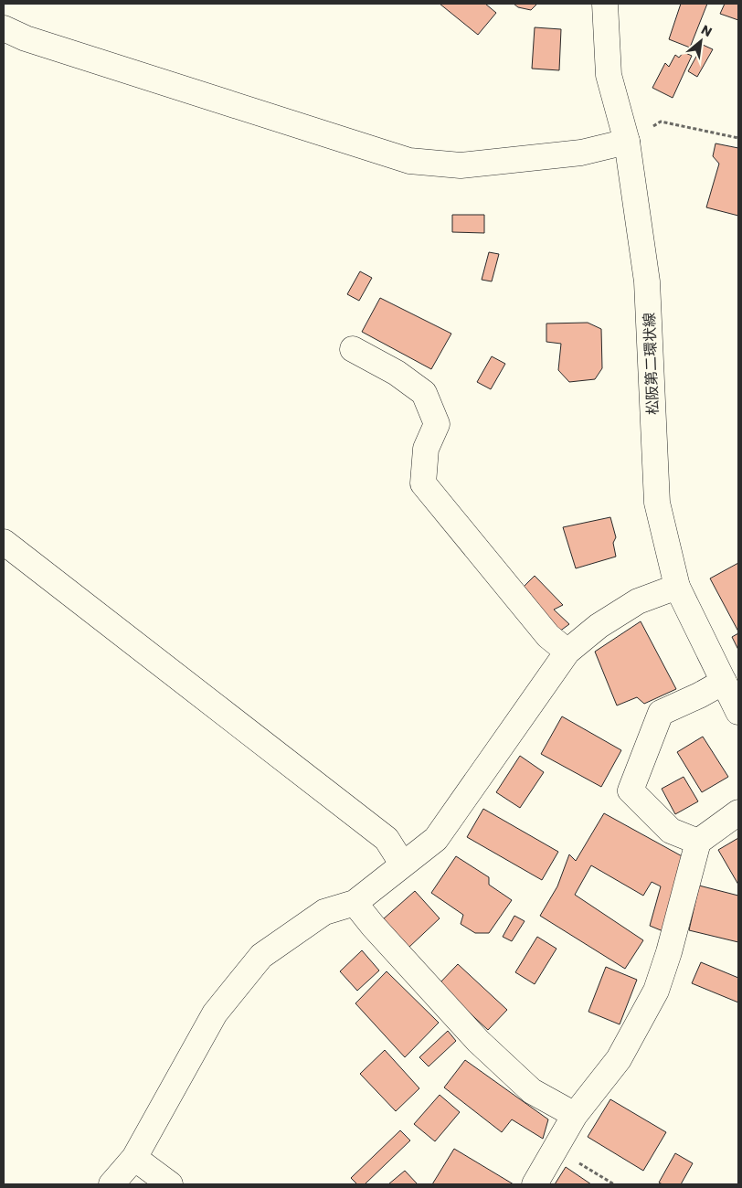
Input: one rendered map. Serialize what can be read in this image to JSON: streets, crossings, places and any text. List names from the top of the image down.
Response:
{
  "streets": {
    "street": ["松阪第二環状線"]
  },
  "north": "top right"
}
